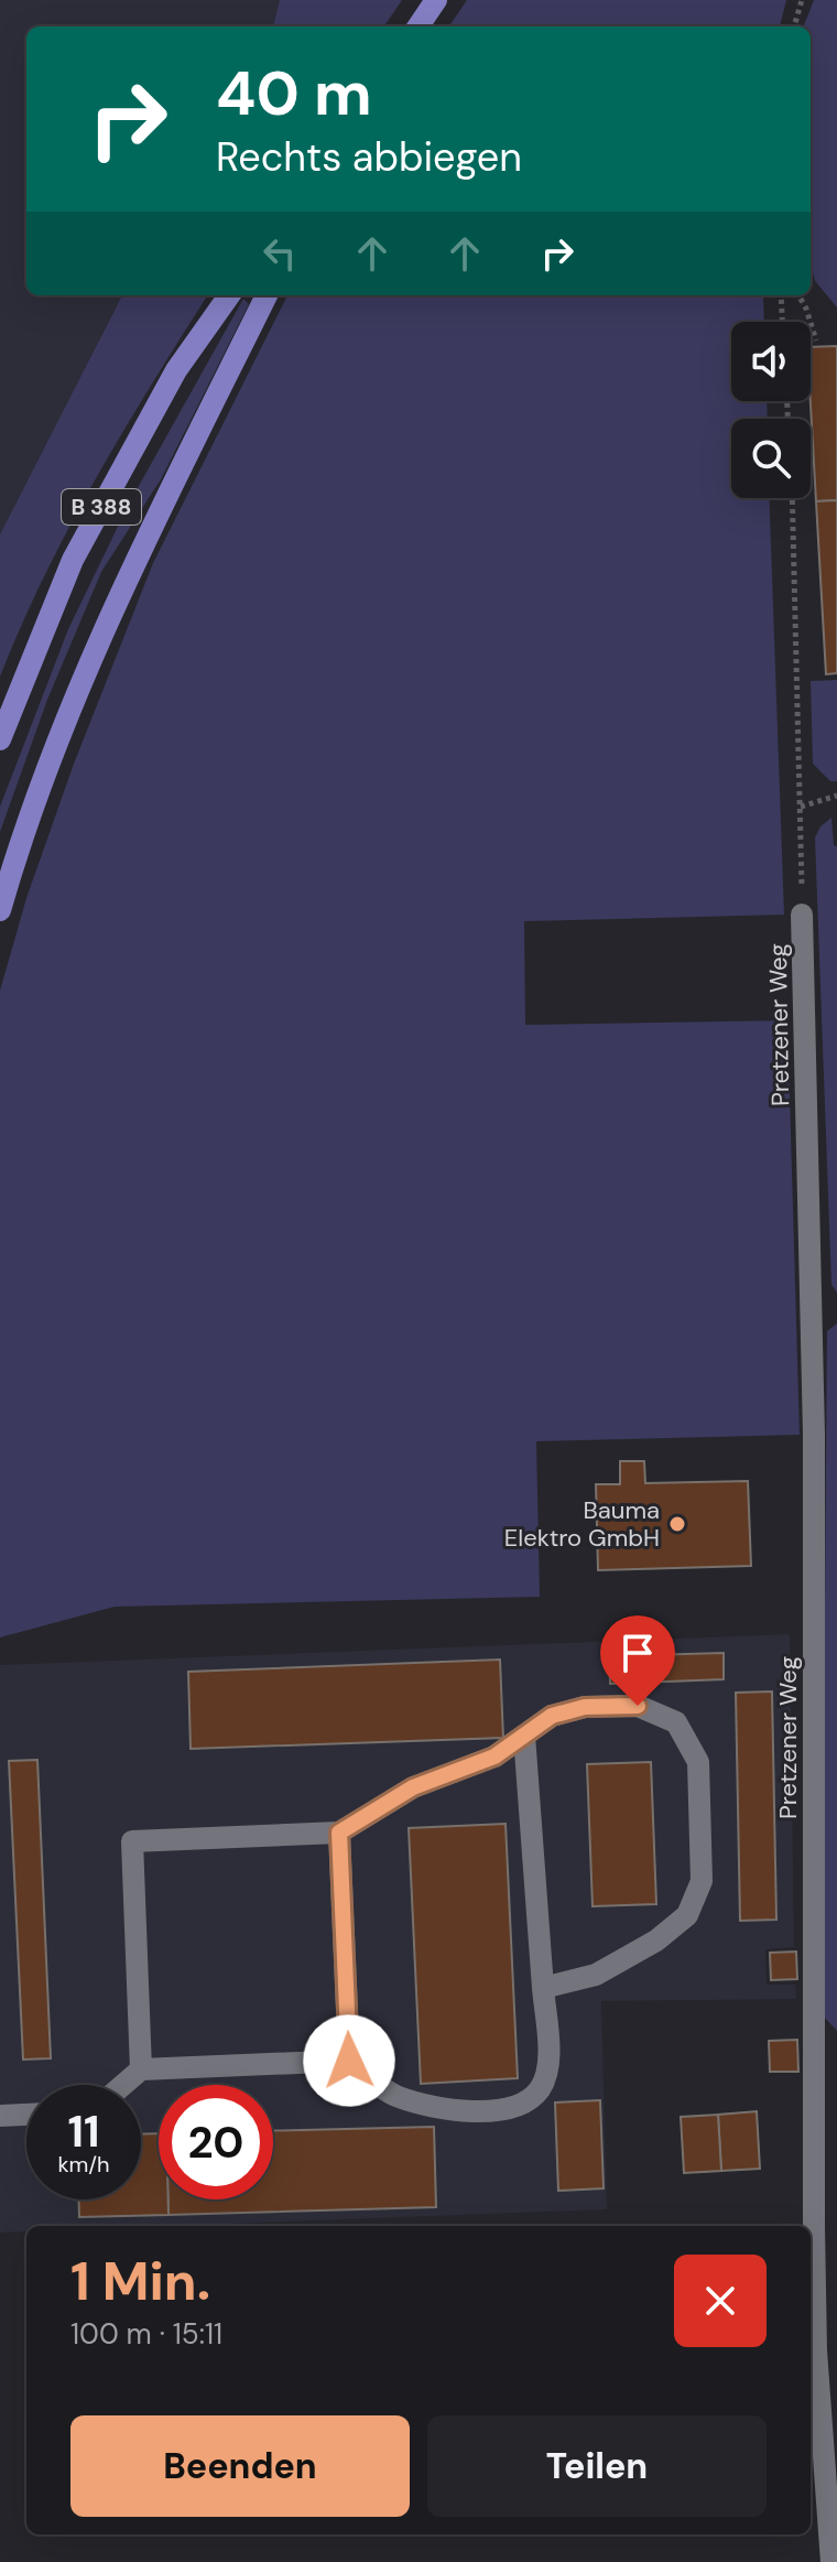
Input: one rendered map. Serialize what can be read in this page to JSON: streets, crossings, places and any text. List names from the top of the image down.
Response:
{
  "streets": {
    "main road": ["B 388"],
    "street": ["Pretzener Weg"]
  },
  "places": ["Bauma Elektro GmbH"],
  "page": {
    "turn": ["40 m", "Rechts abbiegen"],
    "speed": "11 km/h",
    "limit": "20",
    "heading": ["1 Min.", "100 m · 15:11"],
    "buttons": ["Beenden", "Teilen"]
  }
}
